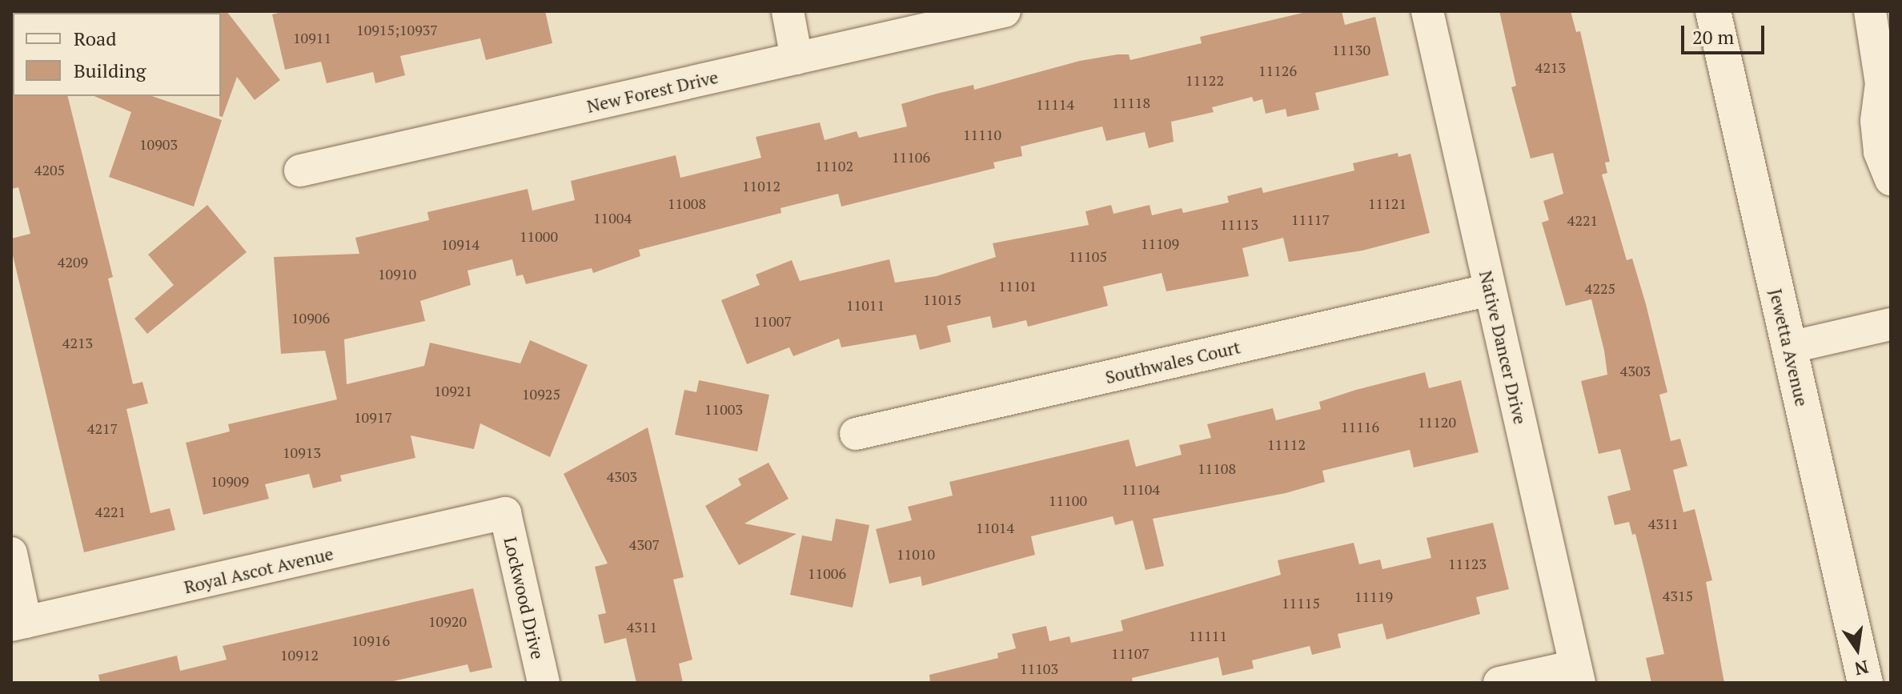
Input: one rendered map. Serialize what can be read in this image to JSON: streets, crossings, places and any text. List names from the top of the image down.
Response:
{
  "streets": {
    "street": [
      "New Forest Drive",
      "Native Dancer Drive",
      "Jewetta Avenue",
      "Southwales Court",
      "Royal Ascot Avenue",
      "Lockwood Drive"
    ]
  },
  "crossings": [
    ["Native Dancer Drive", "Southwales Court"],
    ["Royal Ascot Avenue", "Lockwood Drive"]
  ],
  "house_numbers": [
    "10915;10937",
    "10911",
    "11130",
    "4213",
    "11126",
    "11122",
    "11118",
    "11114",
    "11110",
    "10903",
    "11106",
    "11102",
    "4205",
    "11012",
    "11008",
    "11121",
    "11004",
    "11117",
    "4221",
    "11113",
    "11000",
    "11109",
    "10914",
    "11105",
    "4209",
    "10910",
    "11101",
    "4225",
    "11015",
    "11011",
    "10906",
    "11007",
    "4213",
    "4303",
    "10921",
    "10925",
    "11003",
    "10917",
    "11120",
    "11116",
    "4217",
    "11112",
    "10913",
    "11108",
    "4303",
    "10909",
    "11104",
    "11100",
    "4221",
    "4311",
    "11014",
    "4307",
    "11010",
    "11123",
    "11006",
    "4315",
    "11119",
    "11115",
    "10920",
    "4311",
    "11111",
    "10916",
    "11107",
    "10912",
    "11103"
  ],
  "legend": ["Road", "Building"],
  "scale_bar": "20 m",
  "north": "bottom"
}
